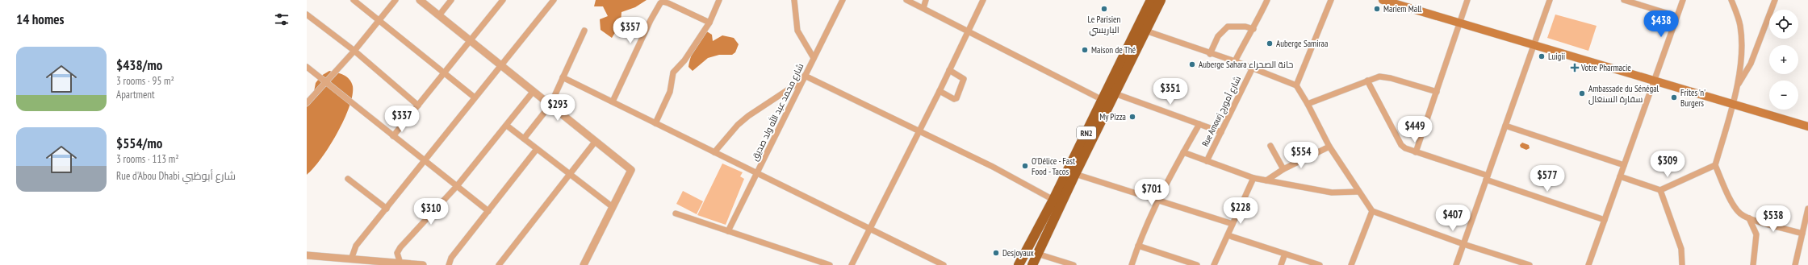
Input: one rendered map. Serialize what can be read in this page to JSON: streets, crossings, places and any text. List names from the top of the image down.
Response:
{
  "streets": {
    "highway": ["RN2"],
    "street": ["Rue Amourj شارع أمورج", "شارع محمد عبد الله ولد صديق"]
  },
  "places": {
    "other": [
      "Le Parisien الباريسي",
      "Mariem Mall",
      "Auberge Samiraa",
      "Maison de Thé",
      "Luigii",
      "Auberge Sahara حانة الصحراء",
      "Ambassade du Sénégal سفارة السنغال",
      "Frites 'n' Burgers",
      "My Pizza",
      "O'Délice - Fast Food - Tacos",
      "Desjoyaux"
    ],
    "health": ["Votre Pharmacie"]
  },
  "page": {
    "heading": "14 homes",
    "map_buttons": ["+", "−"],
    "price": [
      "$438",
      "$357",
      "$351",
      "$293",
      "$337",
      "$449",
      "$554",
      "$309",
      "$577",
      "$701",
      "$228",
      "$310",
      "$407",
      "$538"
    ],
    "list": [
      {
        "name": "$438/mo",
        "note": "3 rooms · 95 m² · Apartment"
      },
      {
        "name": "$554/mo",
        "note": "3 rooms · 113 m² · Rue d'Abou Dhabi شارع أبوظبي"
      }
    ]
  }
}
